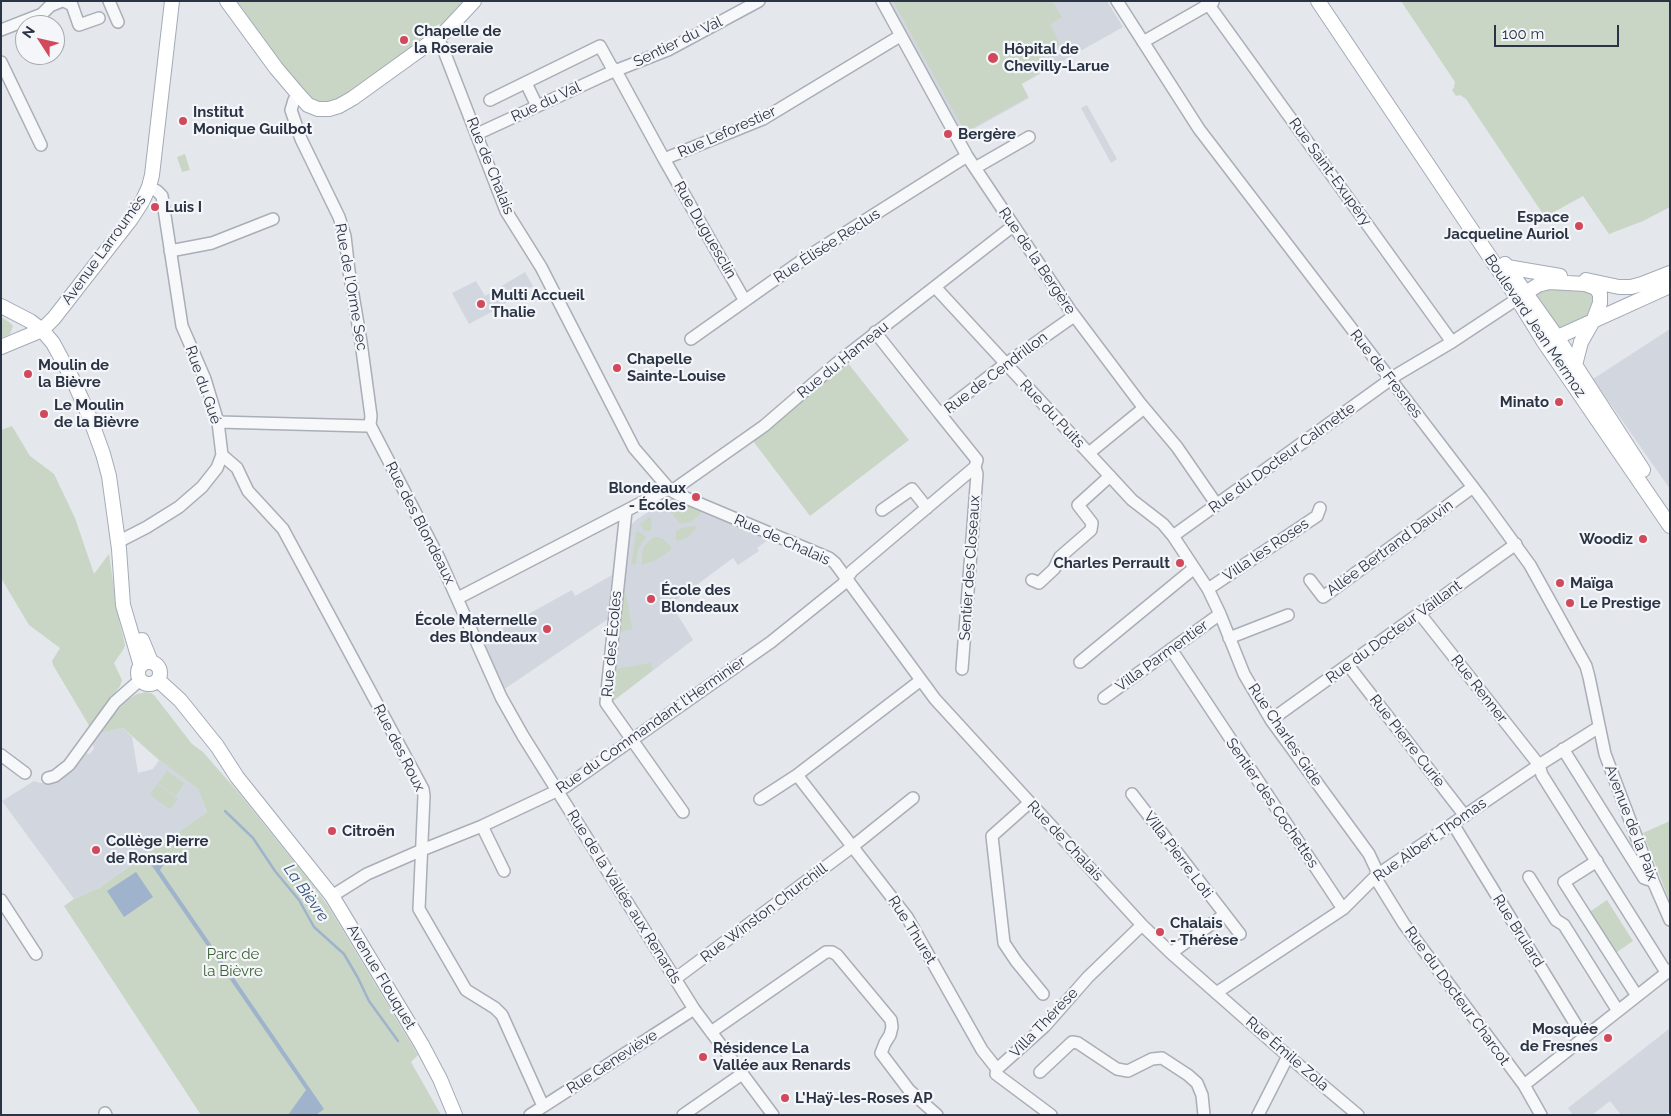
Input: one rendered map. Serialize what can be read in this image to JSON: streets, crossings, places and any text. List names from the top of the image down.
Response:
{
  "streets": {
    "main road": ["Avenue Larroumès", "Boulevard Jean Mermoz", "Avenue Flouquet"],
    "street": [
      "Sentier du Val",
      "Rue du Val",
      "Rue Leforestier",
      "Rue de Chalais",
      "Rue Saint-Exupéry",
      "Rue Duguesclin",
      "Rue Élisée Reclus",
      "Rue de la Bergère",
      "Rue de l'Orme Sec",
      "Rue du Hameau",
      "Rue de Cendrillon",
      "Rue de Fresnes",
      "Rue du Gué",
      "Rue du Puits",
      "Rue du Docteur Calmette",
      "Rue des Blondeaux",
      "Allée Bertrand Dauvin",
      "Villa les Roses",
      "Sentier des Closeaux",
      "Rue du Docteur Vaillant",
      "Rue des Écoles",
      "Villa Parmentier",
      "Rue Renner",
      "Rue du Commandant l'Herminier",
      "Rue Charles Gide",
      "Rue Pierre Curie",
      "Rue des Roux",
      "Sentier des Cochettes",
      "Avenue de la Paix",
      "Rue Albert Thomas",
      "Villa Pierre Loti",
      "Rue de la Vallée aux Renards",
      "Rue Winston Churchill",
      "Rue Thuret",
      "Rue Brulard",
      "Rue du Docteur Charcot",
      "Villa Thérèse",
      "Rue Émile Zola",
      "Rue Geneviève"
    ]
  },
  "crossings": [
    ["Sentier du Val", "Rue du Val"],
    ["Sentier du Val", "Rue Leforestier"],
    ["Rue du Val", "Rue Leforestier"],
    ["Rue du Val", "Rue de Chalais"],
    ["Rue Leforestier", "Rue Duguesclin"],
    ["Rue Leforestier", "Rue de la Bergère"],
    ["Rue de Chalais", "Rue du Hameau"],
    ["Rue de Chalais", "Rue des Blondeaux"],
    ["Rue de Chalais", "Rue du Commandant l'Herminier"],
    ["Rue de Chalais", "Rue Albert Thomas"],
    ["Rue de Chalais", "Villa Thérèse"],
    ["Rue de Chalais", "Rue Émile Zola"],
    ["Rue Saint-Exupéry", "Rue du Docteur Calmette"],
    ["Rue Duguesclin", "Rue Élisée Reclus"],
    ["Rue Élisée Reclus", "Rue de la Bergère"],
    ["Avenue Larroumès", "Rue du Gué"],
    ["Avenue Larroumès", "Avenue Flouquet"],
    ["Rue de la Bergère", "Rue du Hameau"],
    ["Rue de la Bergère", "Rue de Cendrillon"],
    ["Rue de la Bergère", "Rue du Docteur Calmette"],
    ["Rue de l'Orme Sec", "Rue des Blondeaux"],
    ["Boulevard Jean Mermoz", "Rue du Docteur Calmette"],
    ["Rue du Hameau", "Rue du Puits"],
    ["Rue du Hameau", "Rue des Blondeaux"],
    ["Rue de Cendrillon", "Rue du Puits"],
    ["Rue de Cendrillon", "Sentier des Closeaux"],
    ["Rue de Fresnes", "Rue du Docteur Calmette"],
    ["Rue de Fresnes", "Allée Bertrand Dauvin"],
    ["Rue de Fresnes", "Rue du Docteur Vaillant"],
    ["Rue de Fresnes", "Avenue de la Paix"],
    ["Rue de Fresnes", "Rue Albert Thomas"],
    ["Rue du Gué", "Rue des Roux"],
    ["Rue du Puits", "Rue du Docteur Calmette"],
    ["Rue du Puits", "Rue Charles Gide"],
    ["Rue du Docteur Calmette", "Rue Charles Gide"],
    ["Rue des Blondeaux", "Rue des Écoles"],
    ["Rue des Blondeaux", "Rue de la Vallée aux Renards"],
    ["Villa les Roses", "Rue Charles Gide"],
    ["Rue du Docteur Vaillant", "Rue Renner"],
    ["Rue du Docteur Vaillant", "Rue Charles Gide"],
    ["Rue du Docteur Vaillant", "Rue Pierre Curie"],
    ["Rue des Écoles", "Rue du Commandant l'Herminier"],
    ["Villa Parmentier", "Rue Charles Gide"],
    ["Villa Parmentier", "Sentier des Cochettes"],
    ["Rue Renner", "Rue Albert Thomas"],
    ["Rue du Commandant l'Herminier", "Rue des Roux"],
    ["Rue du Commandant l'Herminier", "Rue de la Vallée aux Renards"],
    ["Rue du Commandant l'Herminier", "Avenue Flouquet"],
    ["Rue Charles Gide", "Rue Albert Thomas"],
    ["Rue Charles Gide", "Rue du Docteur Charcot"],
    ["Rue Pierre Curie", "Rue Albert Thomas"],
    ["Rue des Roux", "Rue Geneviève"],
    ["Sentier des Cochettes", "Rue Albert Thomas"],
    ["Avenue de la Paix", "Rue Albert Thomas"],
    ["Rue Albert Thomas", "Rue Brulard"],
    ["Rue Albert Thomas", "Rue du Docteur Charcot"],
    ["Rue Albert Thomas", "Rue Émile Zola"],
    ["Rue de la Vallée aux Renards", "Rue Winston Churchill"],
    ["Rue de la Vallée aux Renards", "Rue Geneviève"],
    ["Rue Winston Churchill", "Rue Thuret"],
    ["Rue Thuret", "Villa Thérèse"]
  ],
  "water": ["La Bièvre"],
  "parks": ["Parc de la Bièvre"],
  "places": [
    "Chapelle de la Roseraie",
    "Hôpital de Chevilly-Larue",
    "Institut Monique Guilbot",
    "Bergère",
    "Luis I",
    "Espace Jacqueline Auriol",
    "Multi Accueil Thalie",
    "Chapelle Sainte-Louise",
    "Moulin de la Bièvre",
    "Minato",
    "Le Moulin de la Bièvre",
    "Blondeaux - Écoles",
    "Woodiz",
    "Charles Perrault",
    "Maïga",
    "École des Blondeaux",
    "Le Prestige",
    "École Maternelle des Blondeaux",
    "Citroën",
    "Collège Pierre de Ronsard",
    "Chalais - Thérèse",
    "Mosquée de Fresnes",
    "Résidence La Vallée aux Renards",
    "L'Haÿ-les-Roses AP"
  ],
  "scale_bar": "100 m",
  "north": "top left"
}
